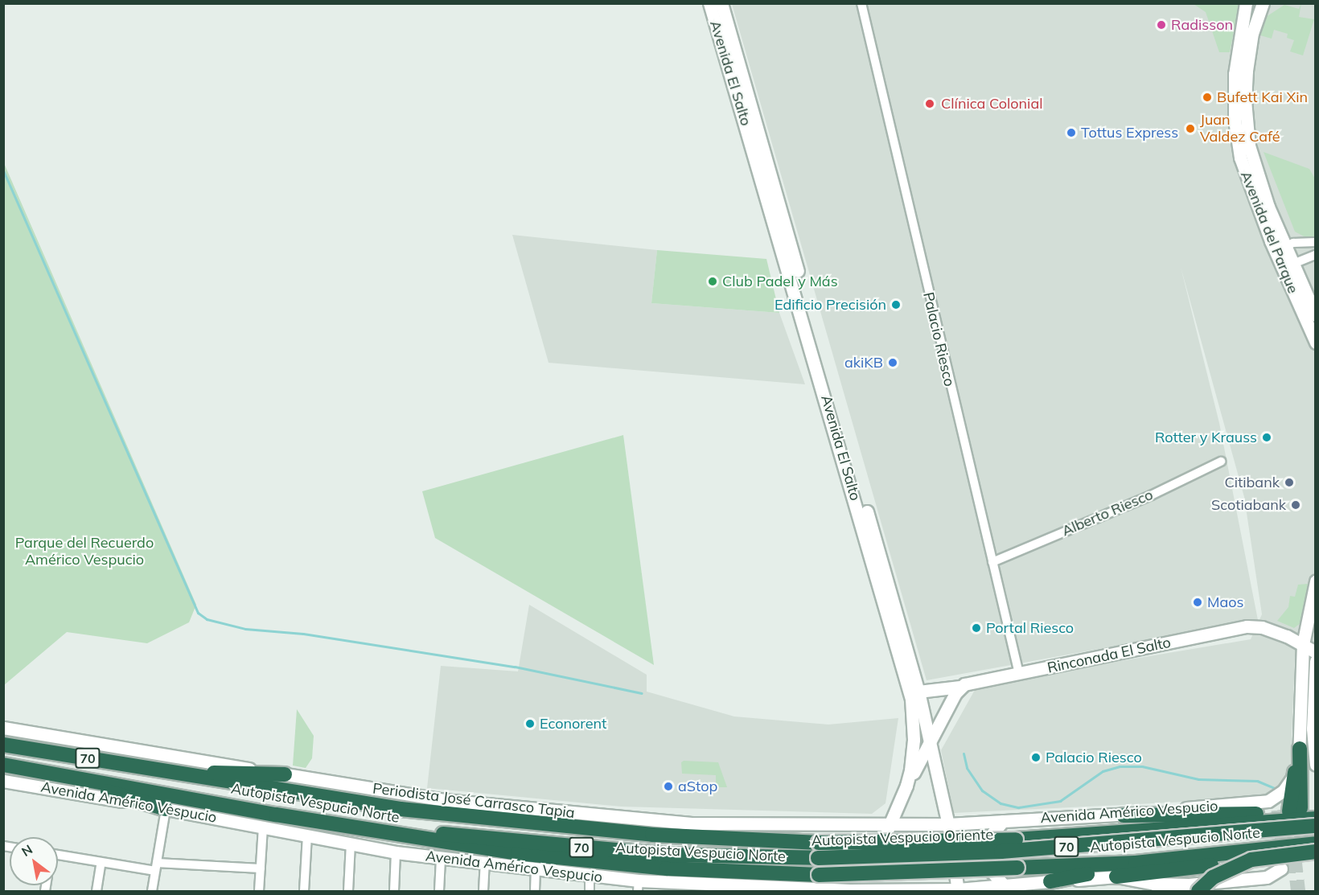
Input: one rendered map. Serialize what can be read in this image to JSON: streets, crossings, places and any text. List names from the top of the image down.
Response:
{
  "streets": {
    "highway": ["70", "Autopista Vespucio Norte", "Autopista Vespucio Oriente"],
    "main road": [
      "Avenida El Salto",
      "Avenida del Parque",
      "Rinconada El Salto",
      "Periodista José Carrasco Tapia",
      "Avenida Américo Vespucio"
    ],
    "street": ["Palacio Riesco", "Alberto Riesco"]
  },
  "crossings": [
    ["Avenida El Salto", "Rinconada El Salto"],
    ["Avenida El Salto", "Periodista José Carrasco Tapia"],
    ["Avenida El Salto", "Avenida Américo Vespucio"],
    ["Palacio Riesco", "Alberto Riesco"],
    ["Palacio Riesco", "Rinconada El Salto"],
    ["Periodista José Carrasco Tapia", "Avenida Américo Vespucio"],
    ["Avenida Américo Vespucio", "Autopista Vespucio Norte"],
    ["Autopista Vespucio Norte", "Autopista Vespucio Oriente"]
  ],
  "parks": ["Parque del Recuerdo Américo Vespucio"],
  "places": [
    "Radisson",
    "Bufett Kai Xin",
    "Clínica Colonial",
    "Juan Valdez Café",
    "Tottus Express",
    "Club Padel y Más",
    "Edificio Precisión",
    "akiKB",
    "Rotter y Krauss",
    "Citibank",
    "Scotiabank",
    "Maos",
    "Portal Riesco",
    "Econorent",
    "Palacio Riesco",
    "aStop"
  ],
  "north": "top left"
}
